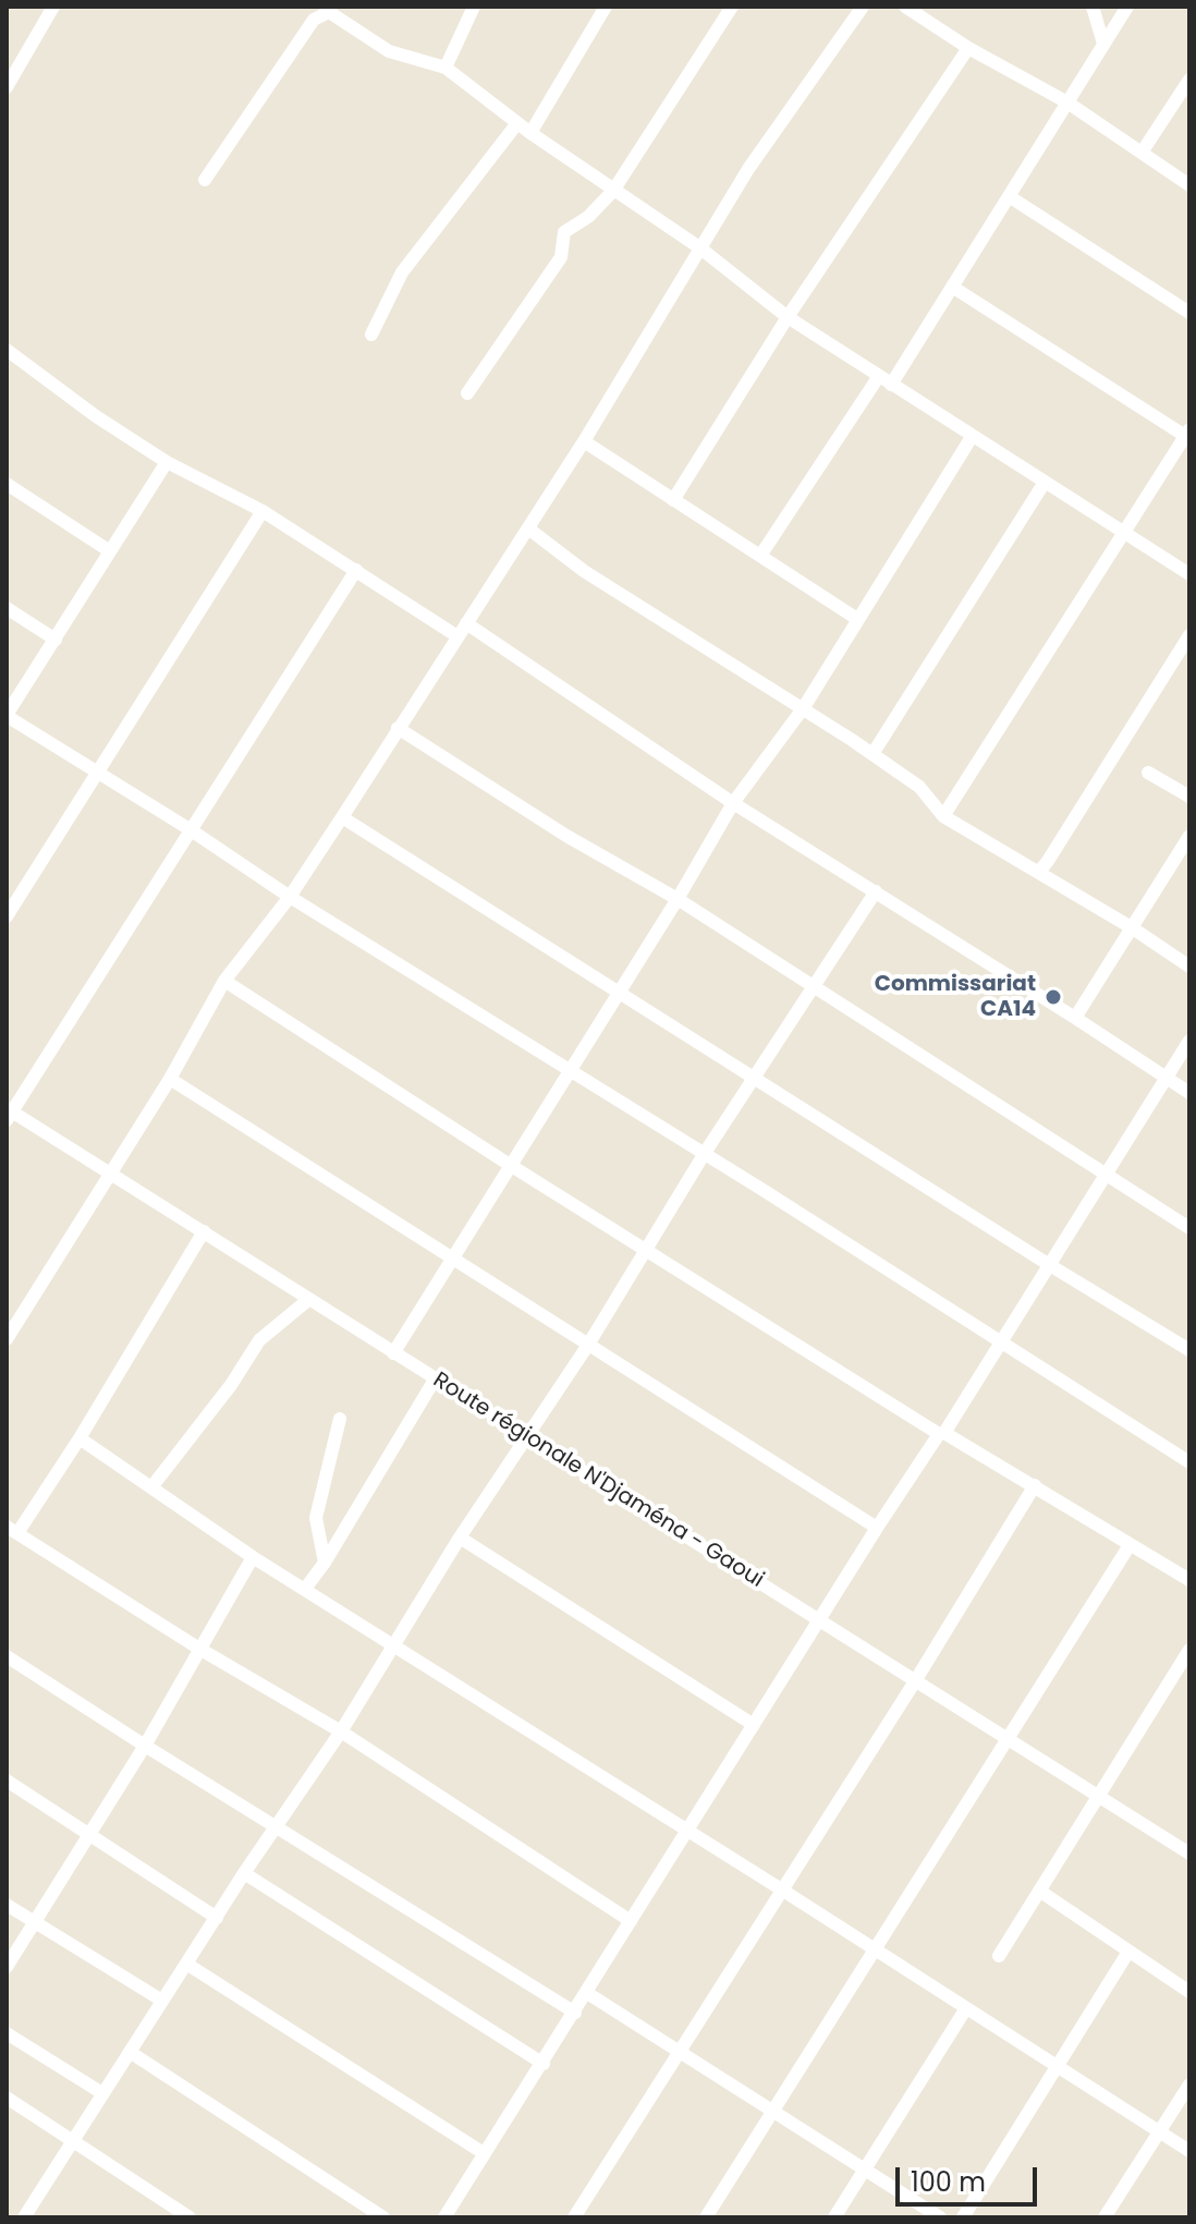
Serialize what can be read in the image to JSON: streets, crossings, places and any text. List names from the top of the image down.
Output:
{
  "streets": {
    "street": ["Route régionale N'Djaména - Gaoui"]
  },
  "places": ["Commissariat CA14"],
  "scale_bar": "100 m"
}
